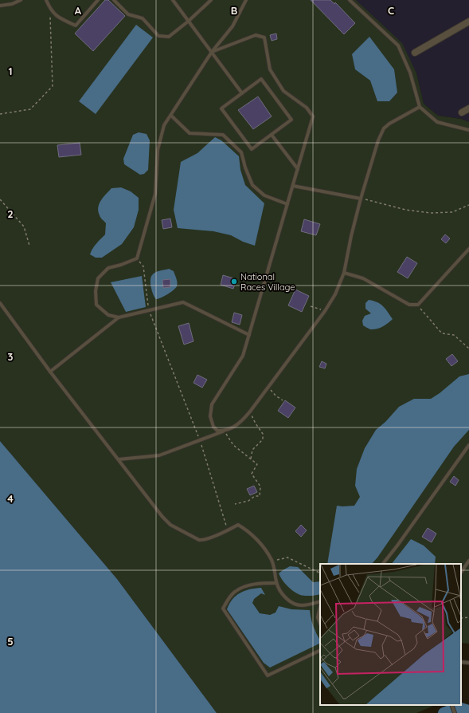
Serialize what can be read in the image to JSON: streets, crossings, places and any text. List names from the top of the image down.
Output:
{
  "places": ["National Races Village"],
  "grid": {
    "columns": ["A", "B", "C"],
    "rows": [
      "1",
      "2",
      "3",
      "4",
      "5"
    ]
  }
}
